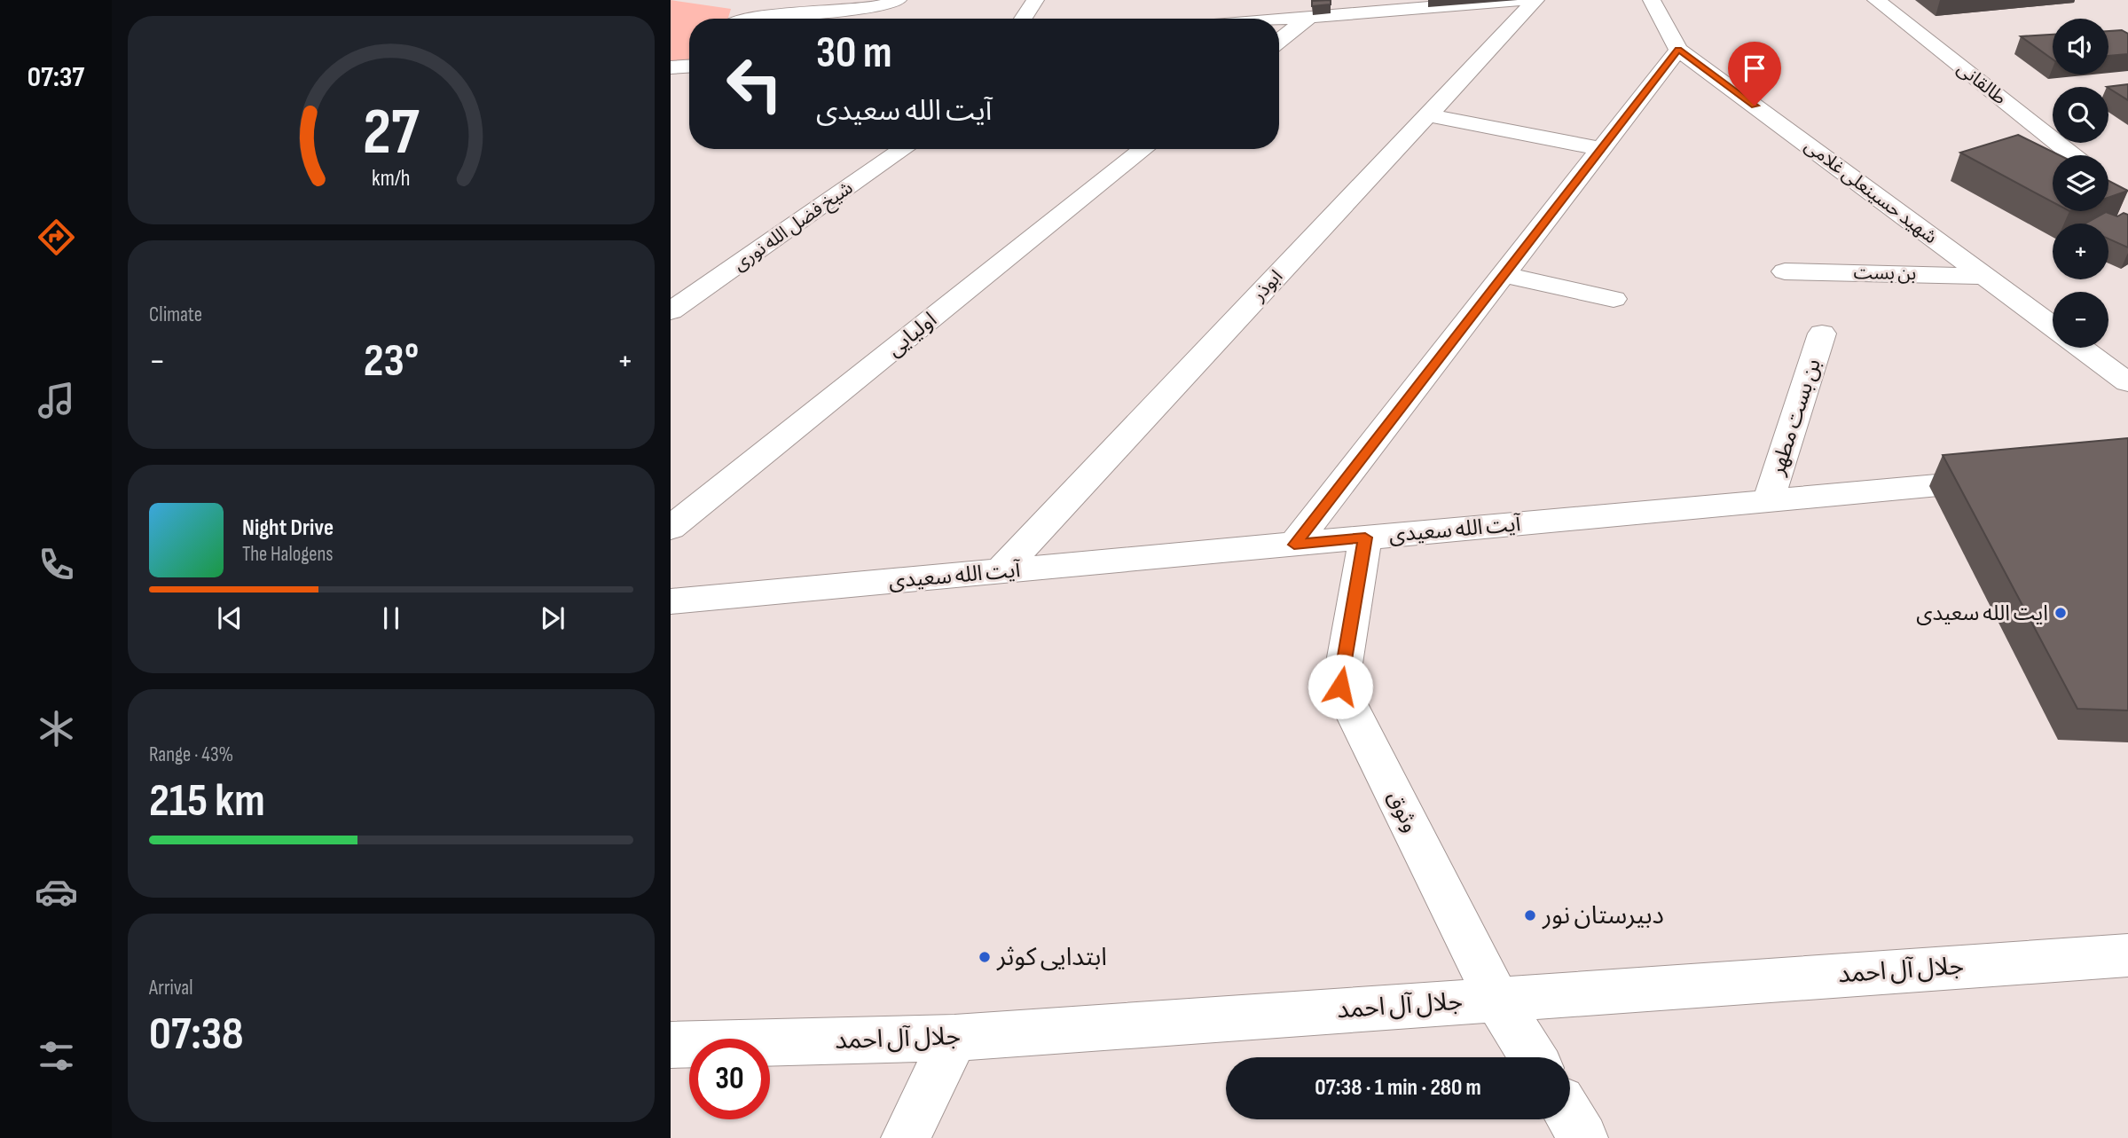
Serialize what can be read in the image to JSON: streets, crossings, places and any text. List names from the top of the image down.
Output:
{
  "streets": {
    "street": [
      "طالقانی",
      "شهید حسینعلی غلامی",
      "شیخ فضل الله نوری",
      "بن بست",
      "ابوذر",
      "اولیایی",
      "بن بست مطهر",
      "آیت الله سعیدی",
      "وثوق",
      "جلال آل احمد"
    ]
  },
  "crossings": [
    ["شهید حسینعلی غلامی", "بن بست"],
    ["ابوذر", "آیت الله سعیدی"],
    ["بن بست مطهر", "آیت الله سعیدی"],
    ["آیت الله سعیدی", "وثوق"],
    ["وثوق", "جلال آل احمد"]
  ],
  "places": ["ایت الله سعیدی", "دبیرستان نور", "ابتدایی کوثر"],
  "page": {
    "tabs": "07:37",
    "map_buttons": ["+", "−"],
    "turn": ["30 m", "آیت الله سعیدی"],
    "tile": [
      "Climate",
      ["Range · 43%", "215 km"],
      ["Arrival", "07:38"]
    ],
    "heat": ["−", "23°", "+"],
    "song": ["Night Drive", "The Halogens"],
    "limit": "30",
    "trip": "07:38 · 1 min · 280 m",
    "gauge": ["27", "km/h"]
  }
}
